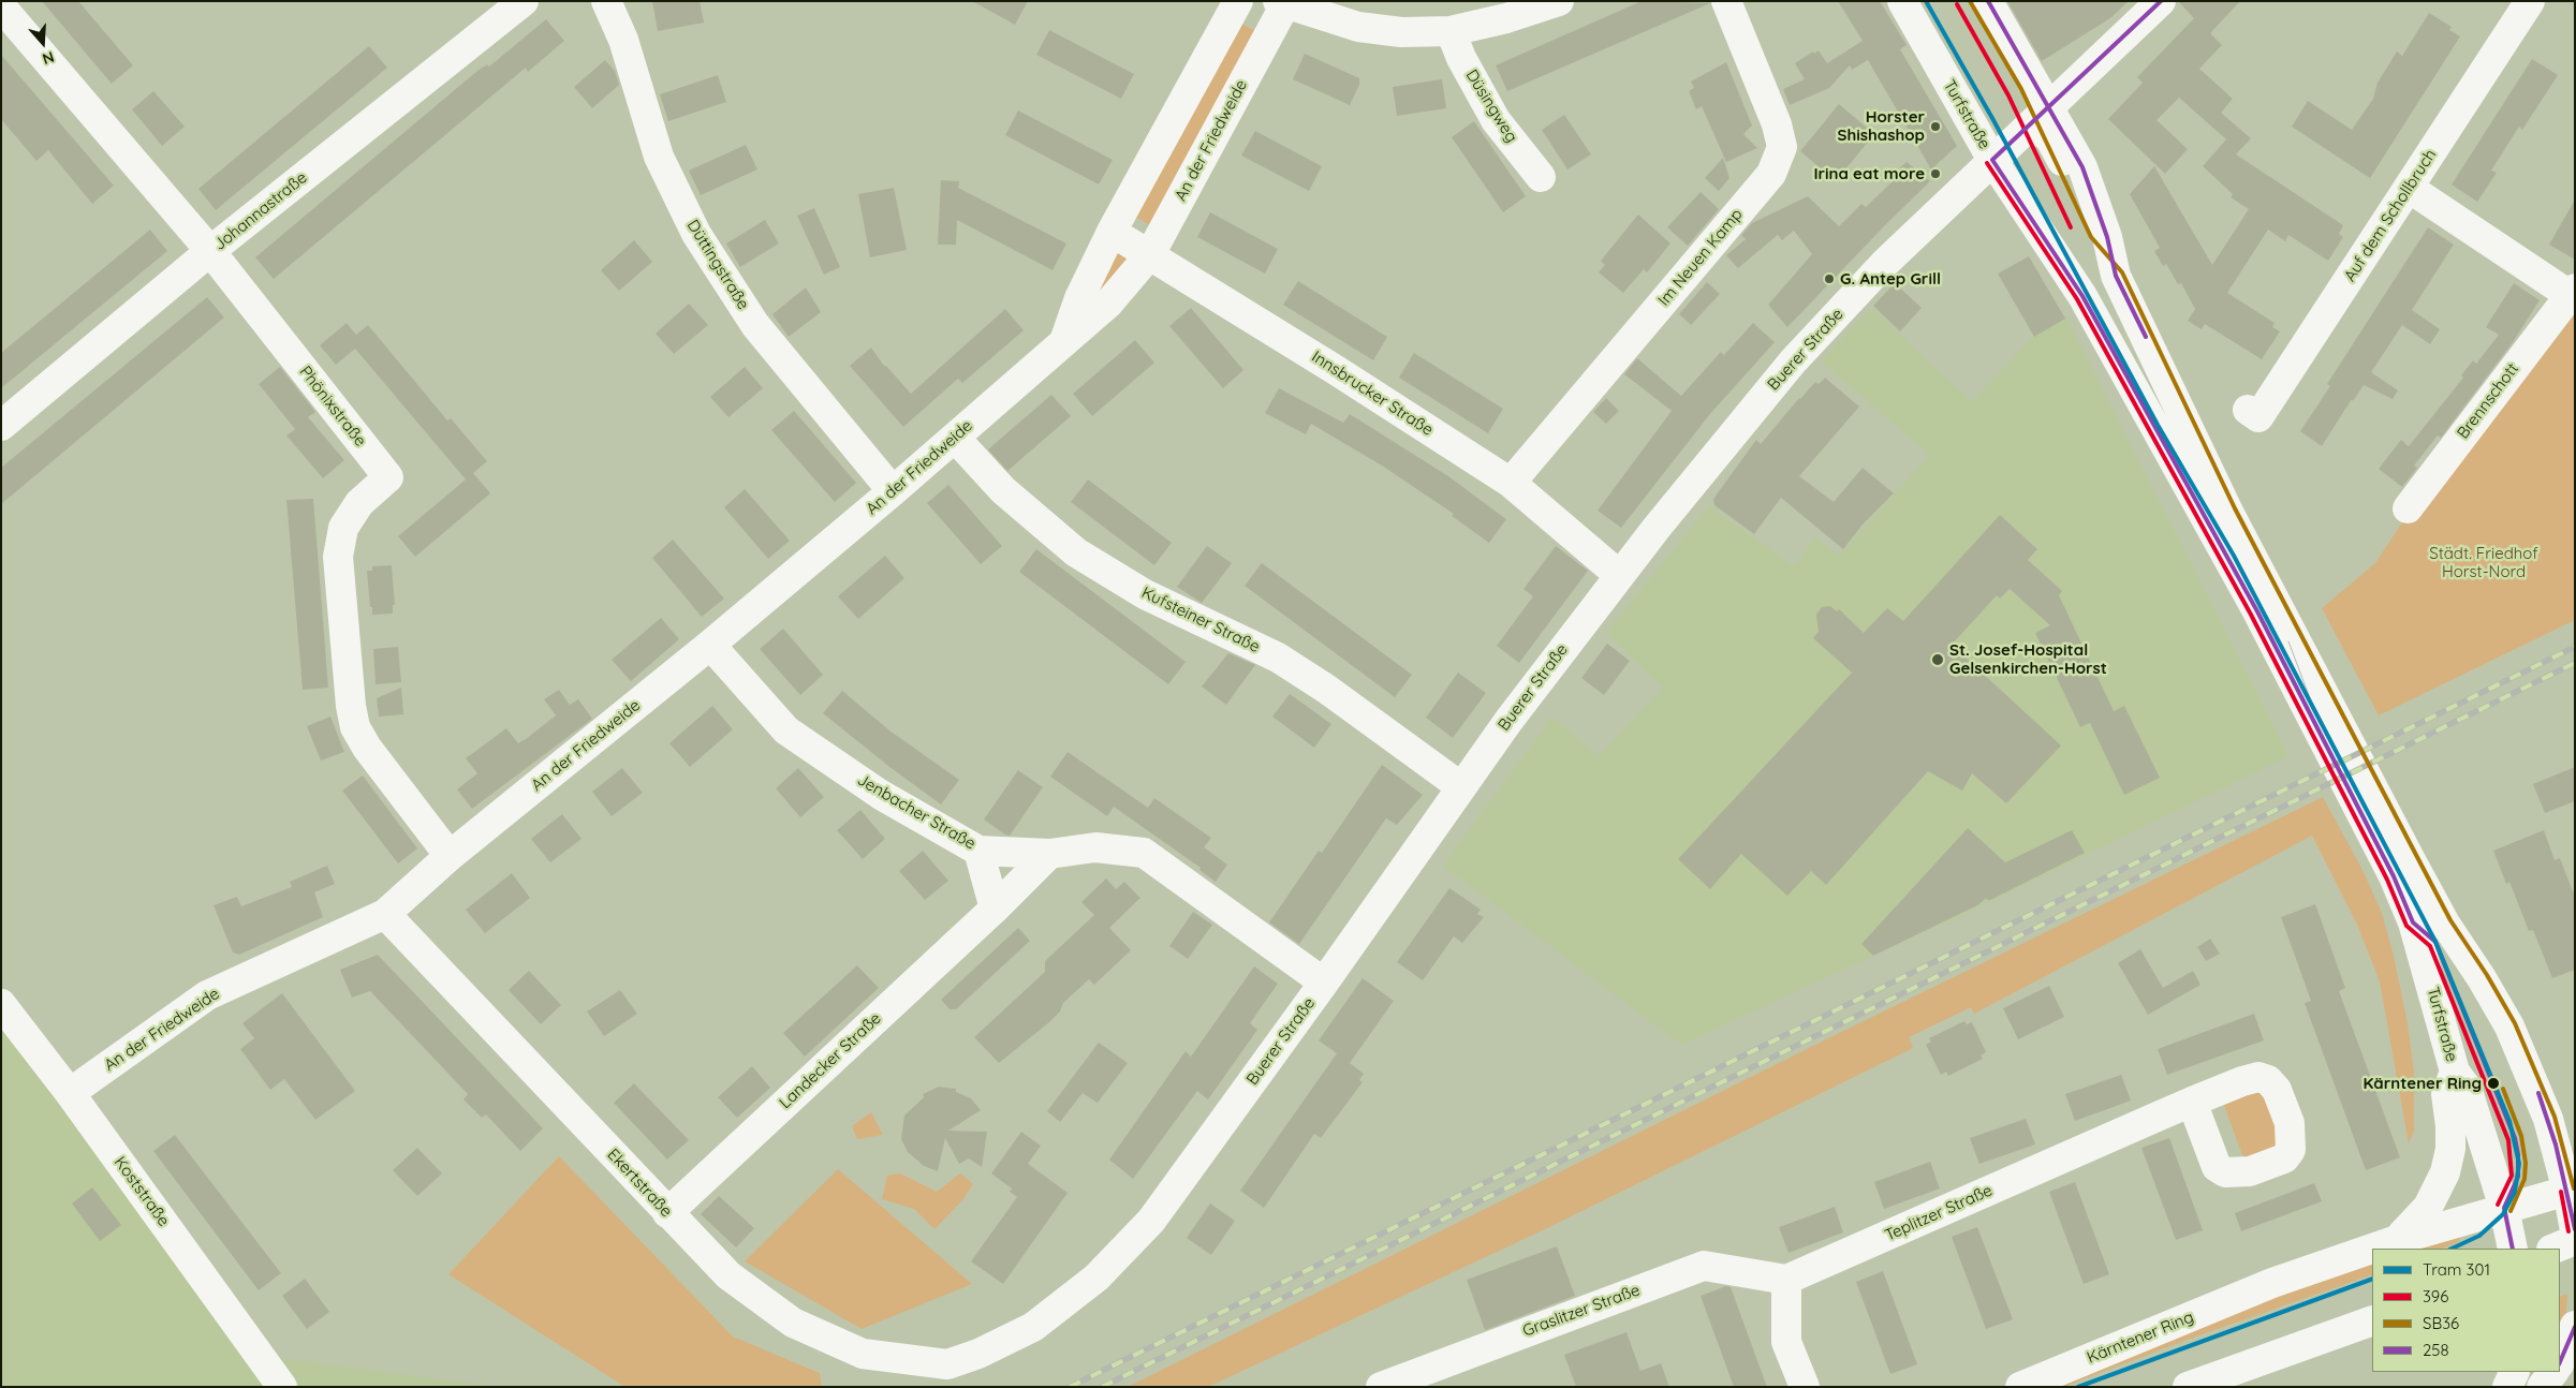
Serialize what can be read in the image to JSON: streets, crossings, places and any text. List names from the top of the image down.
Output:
{
  "streets": {
    "street": [
      "Düsingweg",
      "Turfstraße",
      "An der Friedweide",
      "Johannastraße",
      "Auf dem Schollbruch",
      "Im Neuen Kamp",
      "Düttingstraße",
      "Buerer Straße",
      "Innsbrucker Straße",
      "Brennschott",
      "Phönixstraße",
      "Kufsteiner Straße",
      "Jenbacher Straße",
      "Landecker Straße",
      "Ekertstraße",
      "Koststraße",
      "Teplitzer Straße",
      "Graslitzer Straße",
      "Kärntener Ring"
    ]
  },
  "crossings": [
    ["Turfstraße", "Buerer Straße"],
    ["Turfstraße", "Kärntener Ring"],
    ["An der Friedweide", "Düttingstraße"],
    ["An der Friedweide", "Innsbrucker Straße"],
    ["An der Friedweide", "Phönixstraße"],
    ["An der Friedweide", "Kufsteiner Straße"],
    ["An der Friedweide", "Jenbacher Straße"],
    ["An der Friedweide", "Ekertstraße"],
    ["An der Friedweide", "Koststraße"],
    ["Johannastraße", "Phönixstraße"],
    ["Auf dem Schollbruch", "Brennschott"],
    ["Im Neuen Kamp", "Innsbrucker Straße"],
    ["Buerer Straße", "Innsbrucker Straße"],
    ["Buerer Straße", "Kufsteiner Straße"],
    ["Buerer Straße", "Jenbacher Straße"],
    ["Buerer Straße", "Ekertstraße"],
    ["Jenbacher Straße", "Landecker Straße"],
    ["Landecker Straße", "Ekertstraße"],
    ["Teplitzer Straße", "Graslitzer Straße"]
  ],
  "parks": ["Städt. Friedhof Horst-Nord"],
  "places": [
    "Horster Shishashop",
    "Irina eat more",
    "G. Antep Grill",
    "St. Josef-Hospital Gelsenkirchen-Horst",
    "Kärntener Ring"
  ],
  "lines": [
    "tram line 301",
    "transit line SB36",
    "transit line 258",
    "transit line 396"
  ],
  "legend": [
    "Tram 301",
    "396",
    "SB36",
    "258"
  ],
  "north": "bottom"
}
